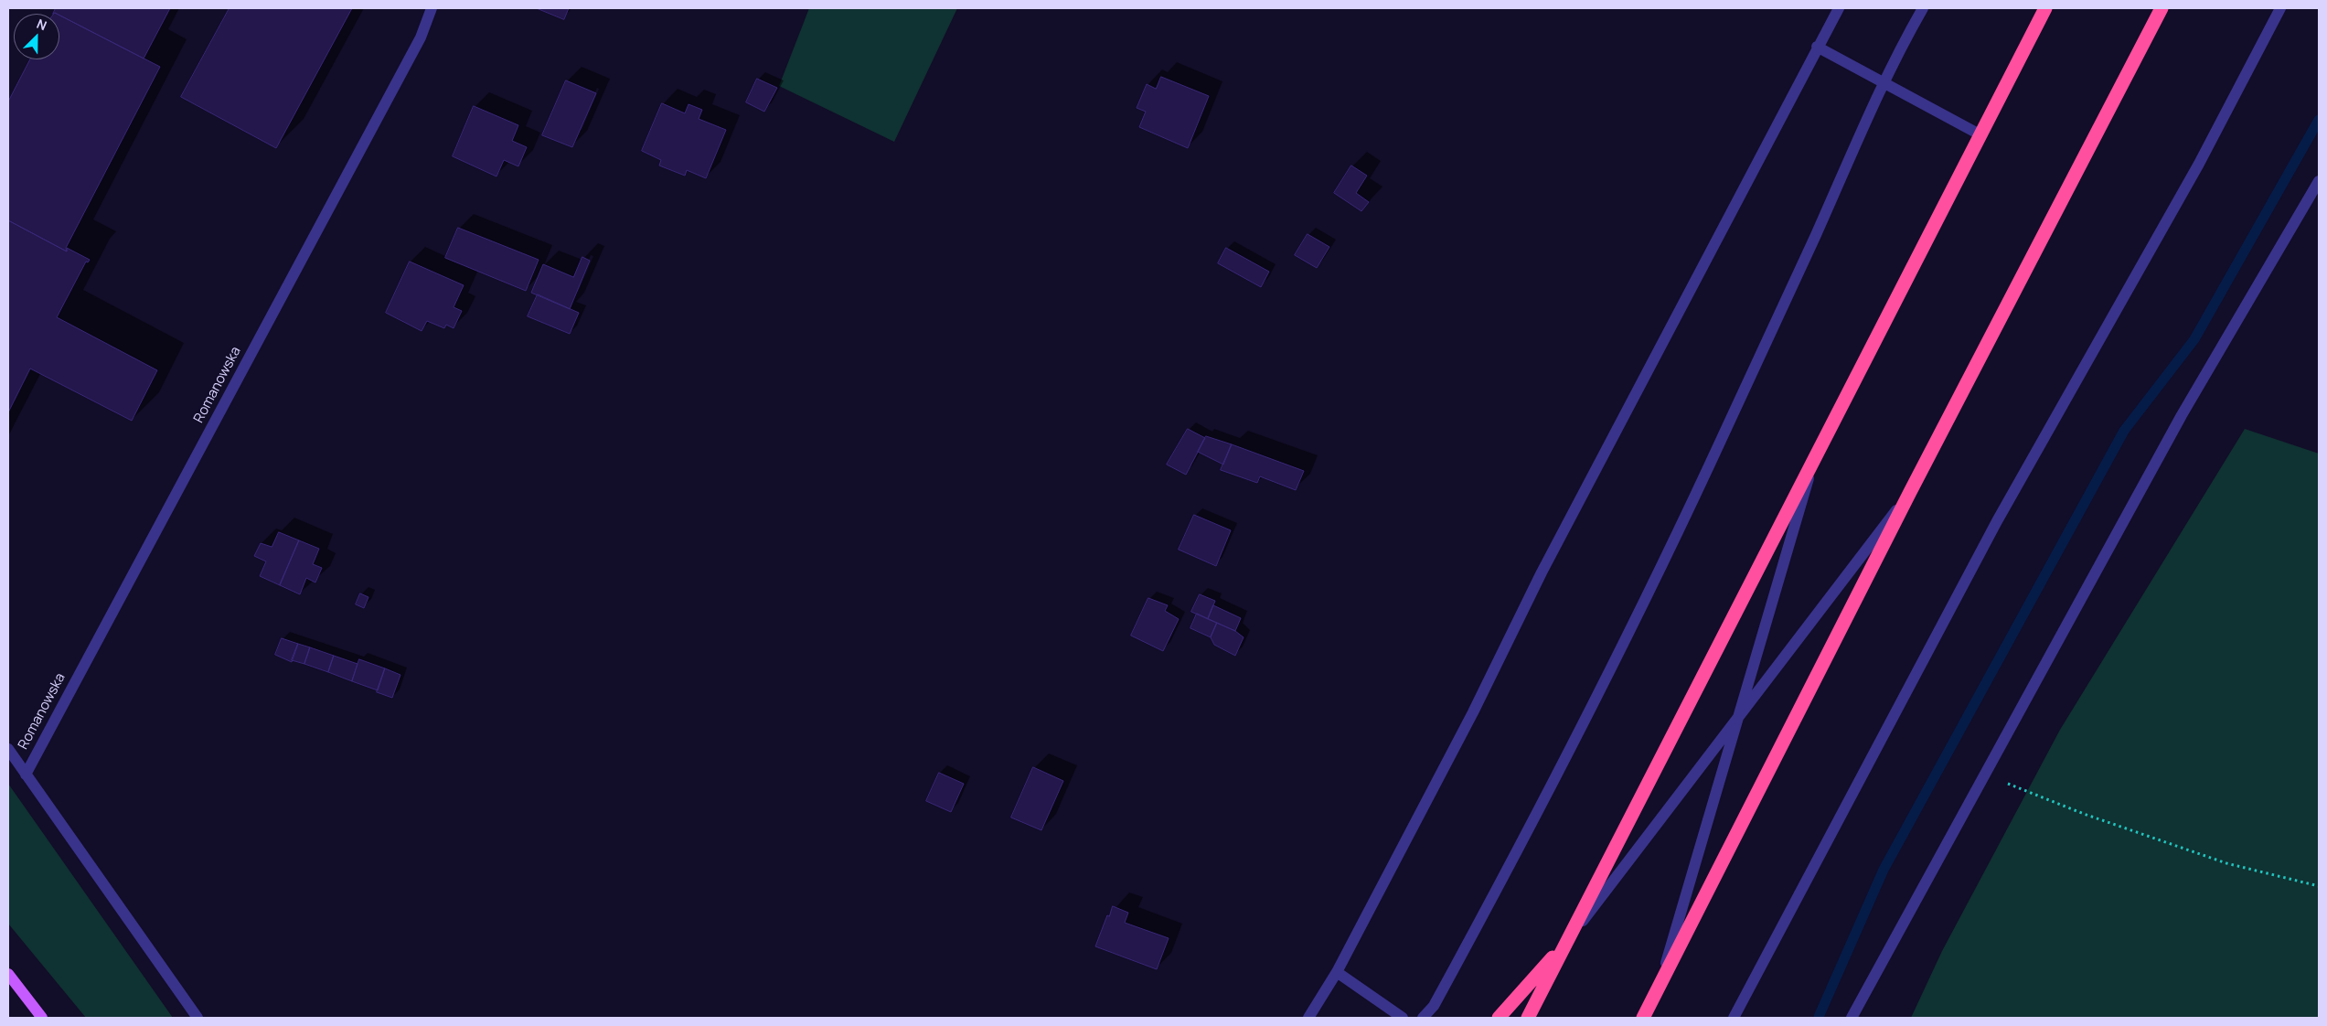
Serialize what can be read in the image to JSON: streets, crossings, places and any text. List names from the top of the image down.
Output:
{
  "streets": {
    "street": ["Romanowska"]
  },
  "north": "top right"
}
